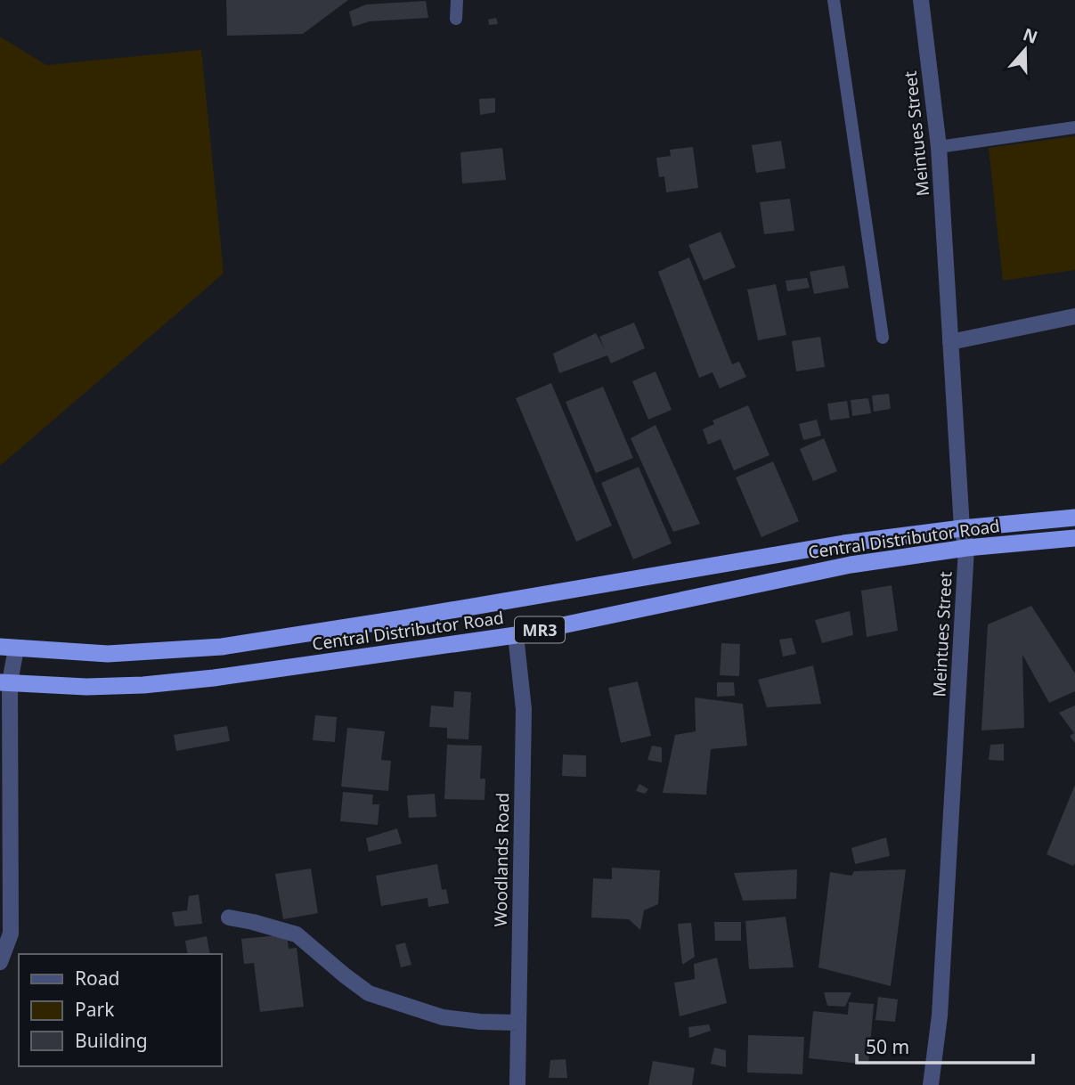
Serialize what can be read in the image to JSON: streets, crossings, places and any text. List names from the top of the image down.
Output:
{
  "streets": {
    "highway": ["Central Distributor Road", "MR3"],
    "street": ["Meintues Street", "Woodlands Road"]
  },
  "crossings": [
    ["Meintues Street", "Central Distributor Road"],
    ["Central Distributor Road", "Woodlands Road"]
  ],
  "legend": ["Road", "Park", "Building"],
  "scale_bar": "50 m",
  "north": "top"
}
